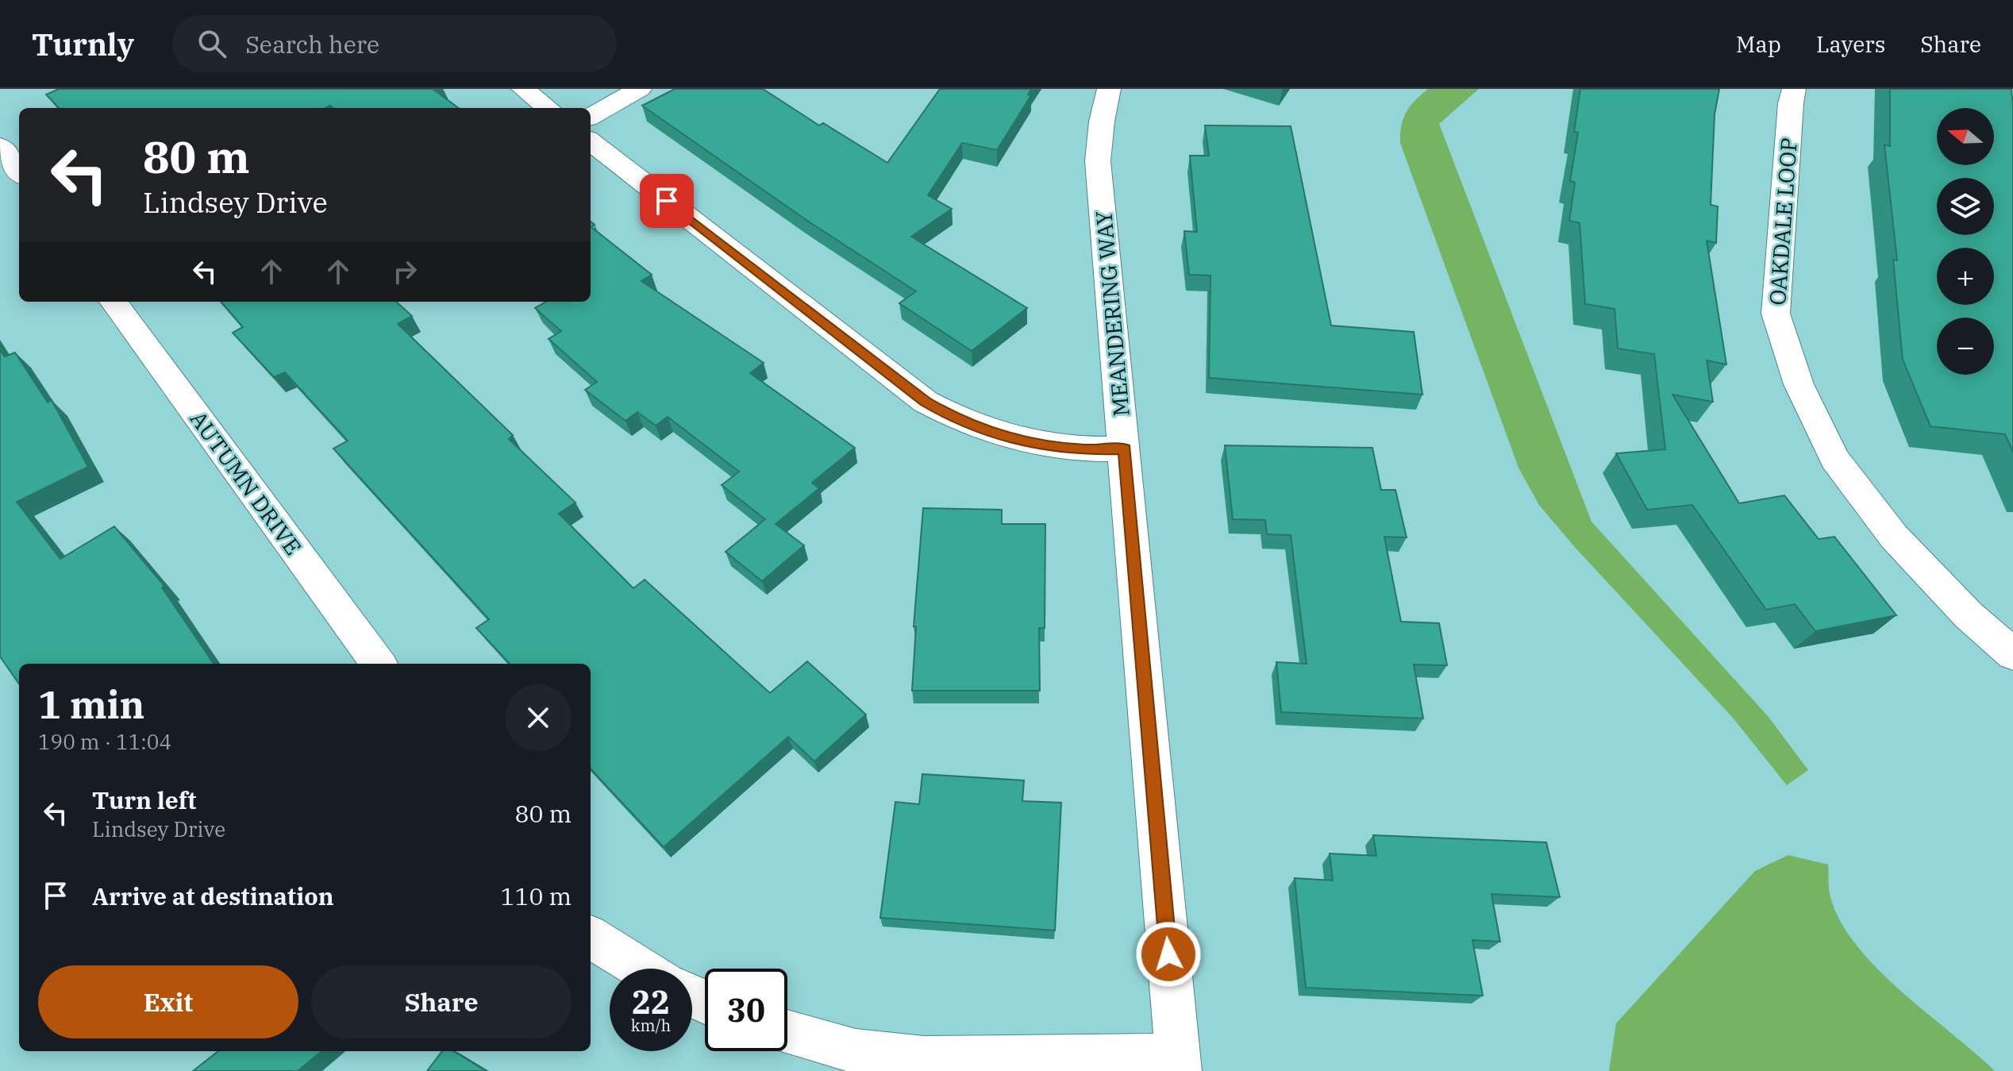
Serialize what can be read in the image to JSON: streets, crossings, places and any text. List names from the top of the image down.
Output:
{
  "streets": {
    "street": ["OAKDALE LOOP", "MEANDERING WAY", "AUTUMN DRIVE"]
  },
  "north": "left",
  "page": {
    "header": "Turnly",
    "search": "Search here",
    "nav": ["Map", "Layers", "Share"],
    "map_buttons": ["+", "−"],
    "turn": ["80 m", "Lindsey Drive"],
    "heading": ["1 min", "190 m · 11:04"],
    "list": [
      {
        "name": "Turn left",
        "note": "Lindsey Drive",
        "value": "80 m"
      },
      {
        "name": "Arrive at destination",
        "value": "110 m"
      }
    ],
    "buttons": ["Exit", "Share"],
    "speed": "22 km/h",
    "limit": "30"
  }
}
